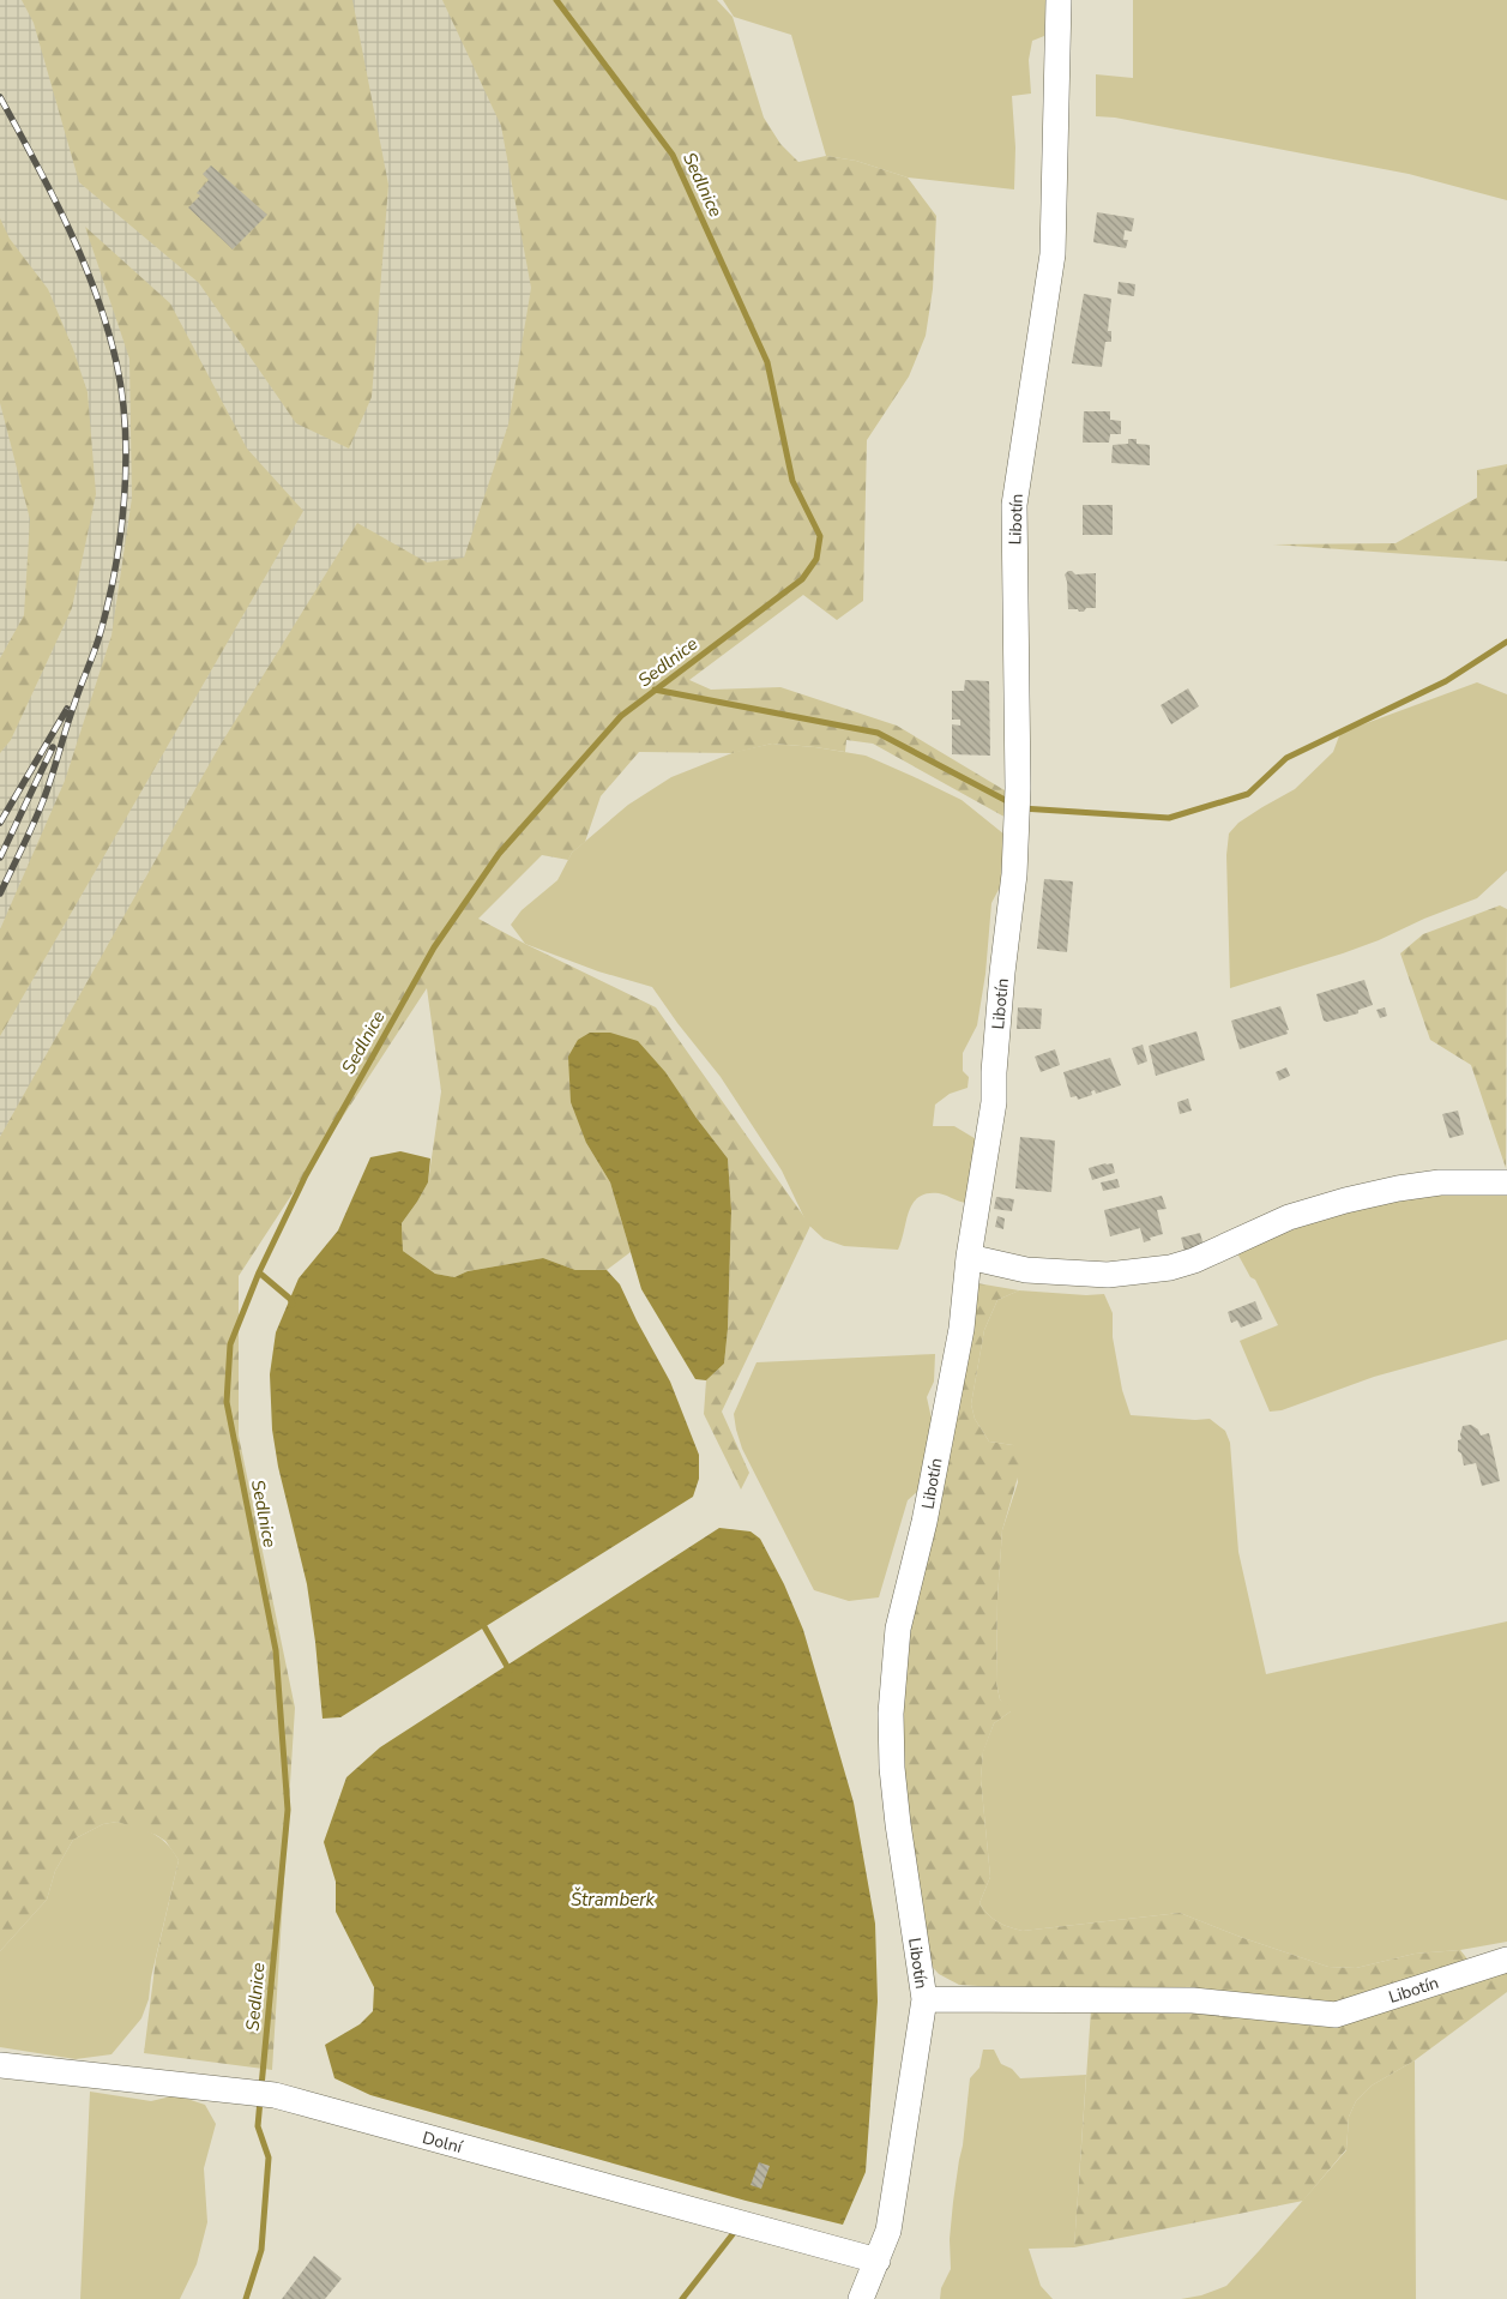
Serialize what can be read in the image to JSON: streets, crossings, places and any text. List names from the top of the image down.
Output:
{
  "streets": {
    "street": ["Libotín", "Dolní"]
  },
  "crossings": [
    ["Libotín", "Dolní"]
  ],
  "water": ["Sedlnice", "Štramberk"]
}
